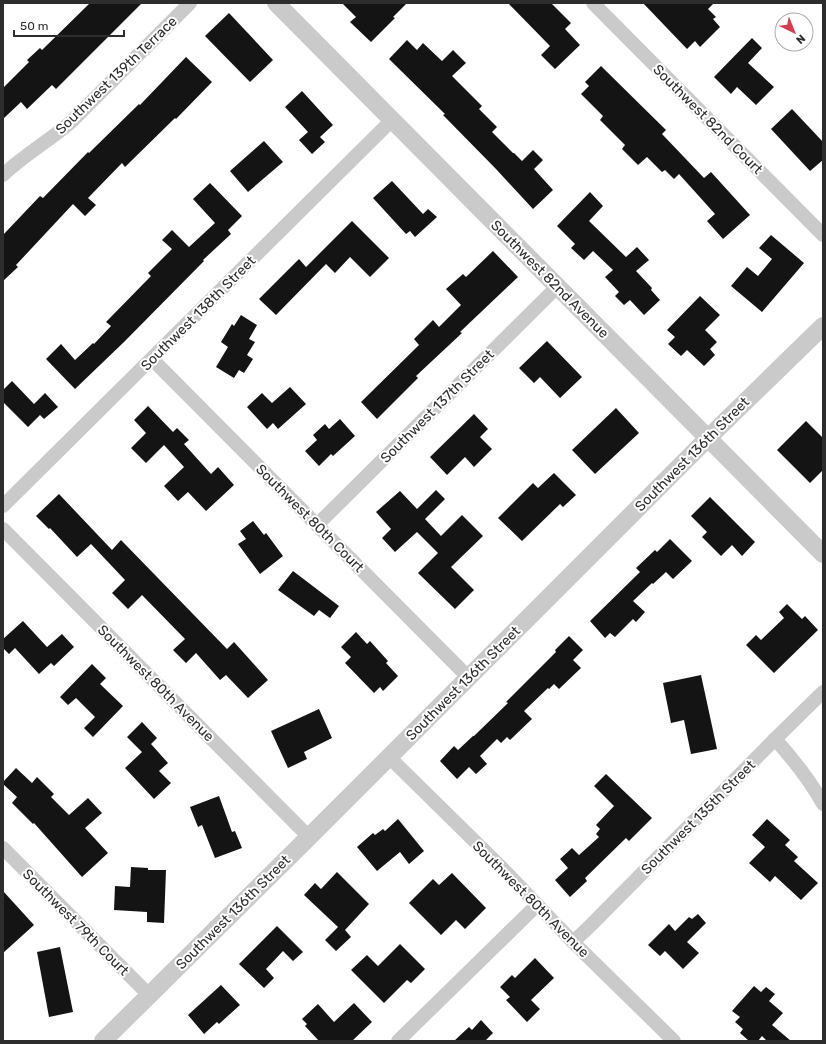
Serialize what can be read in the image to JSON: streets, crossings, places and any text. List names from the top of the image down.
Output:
{
  "streets": {
    "street": [
      "Southwest 139th Terrace",
      "Southwest 82nd Court",
      "Southwest 82nd Avenue",
      "Southwest 138th Street",
      "Southwest 137th Street",
      "Southwest 136th Street",
      "Southwest 80th Court",
      "Southwest 80th Avenue",
      "Southwest 135th Street",
      "Southwest 79th Court"
    ]
  },
  "crossings": [
    ["Southwest 82nd Avenue", "Southwest 138th Street"],
    ["Southwest 82nd Avenue", "Southwest 137th Street"],
    ["Southwest 82nd Avenue", "Southwest 136th Street"],
    ["Southwest 138th Street", "Southwest 80th Court"],
    ["Southwest 137th Street", "Southwest 80th Court"],
    ["Southwest 136th Street", "Southwest 80th Court"],
    ["Southwest 136th Street", "Southwest 80th Avenue"],
    ["Southwest 136th Street", "Southwest 79th Court"],
    ["Southwest 80th Avenue", "Southwest 135th Street"]
  ],
  "scale_bar": "50 m",
  "north": "bottom right"
}
